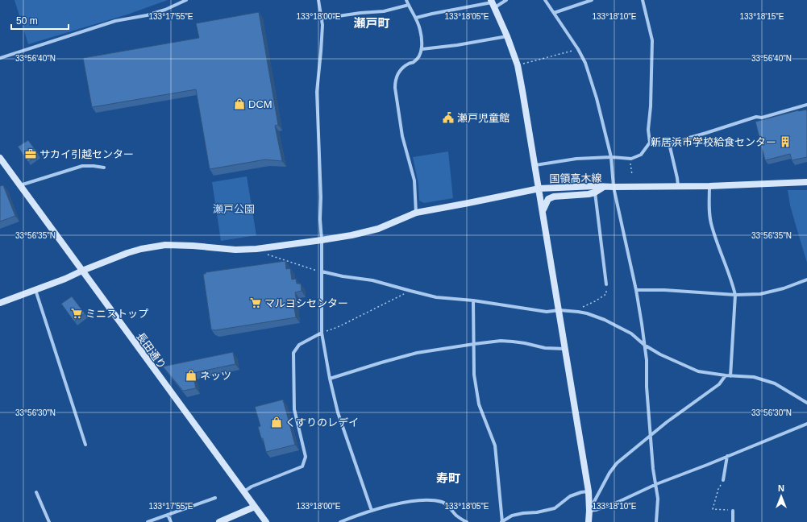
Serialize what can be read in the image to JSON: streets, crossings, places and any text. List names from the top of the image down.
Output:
{
  "streets": {
    "street": ["国領高木線", "長田通り"]
  },
  "districts": ["瀬戸町", "寿町"],
  "parks": ["瀬戸公園"],
  "places": {
    "shop": ["DCM", "ネッツ", "くすりのレデイ"],
    "public building": ["瀬戸児童館"],
    "building": ["新居浜市学校給食センター"],
    "office": ["サカイ引越センター"],
    "supermarket": ["マルヨシセンター", "ミニストップ"]
  },
  "scale_bar": "50 m",
  "north": "top",
  "coordinates": [
    "133°17'55\"E",
    "133°18'00\"E",
    "133°18'05\"E",
    "133°18'10\"E",
    "133°18'15\"E",
    "33°56'40\"N",
    "33°56'35\"N",
    "33°56'30\"N"
  ]
}
